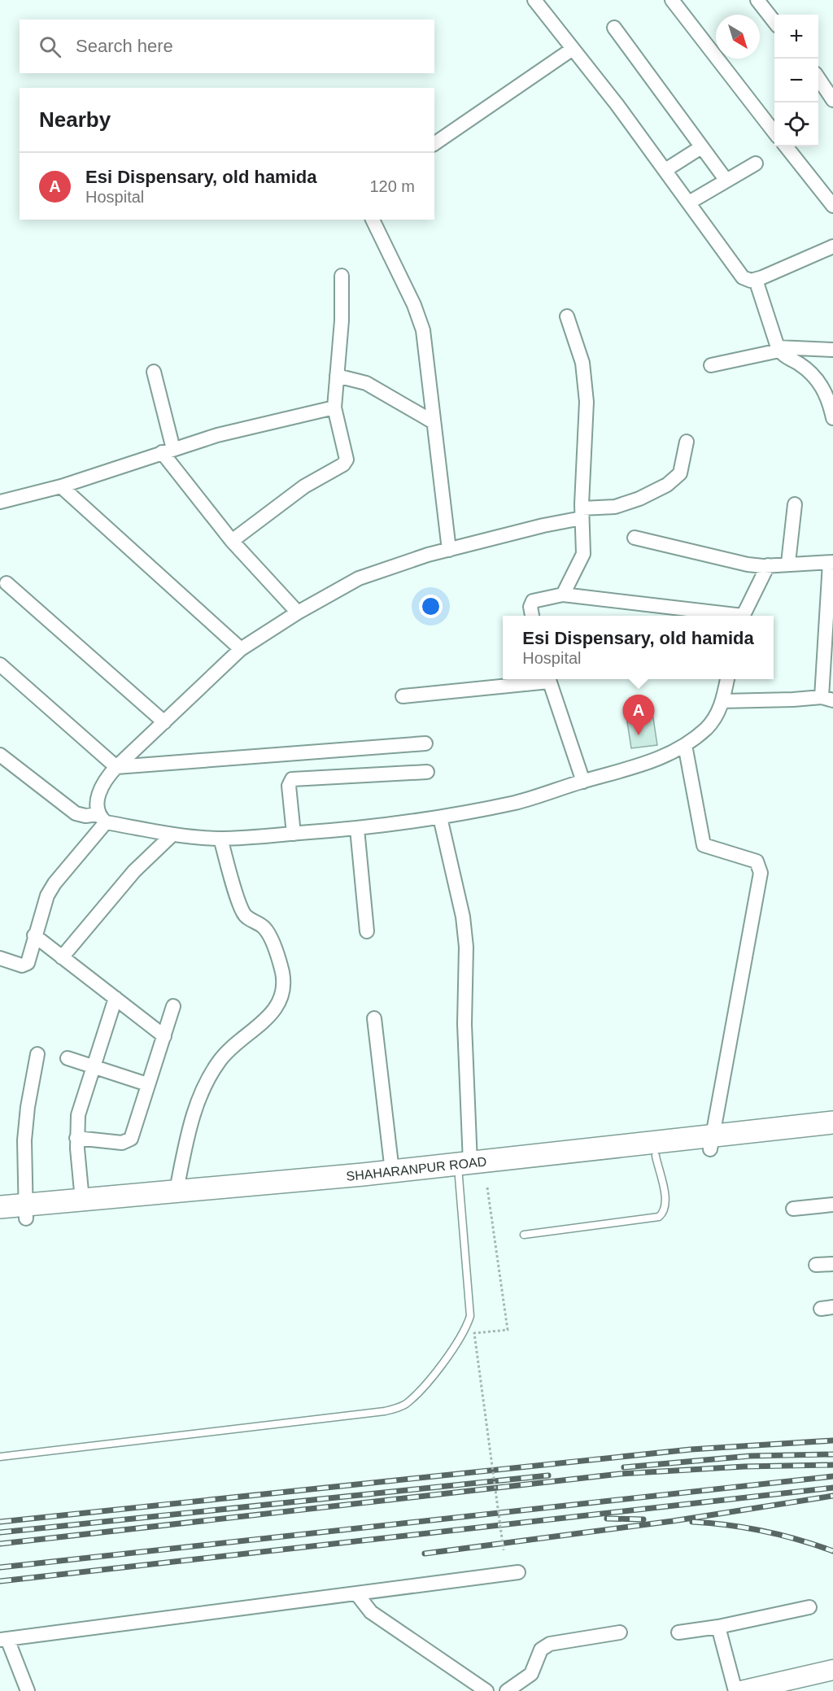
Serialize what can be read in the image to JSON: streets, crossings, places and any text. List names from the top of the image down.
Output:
{
  "streets": {
    "main road": ["SHAHARANPUR ROAD"]
  },
  "north": "bottom right",
  "page": {
    "map_buttons": ["+", "−"],
    "search": "Search here",
    "heading": "Nearby",
    "list": [
      {
        "mark": "A",
        "name": "Esi Dispensary, old hamida",
        "note": "Hospital",
        "value": "120 m"
      }
    ],
    "popup": ["Esi Dispensary, old hamida", "Hospital"],
    "pins": "A"
  }
}
